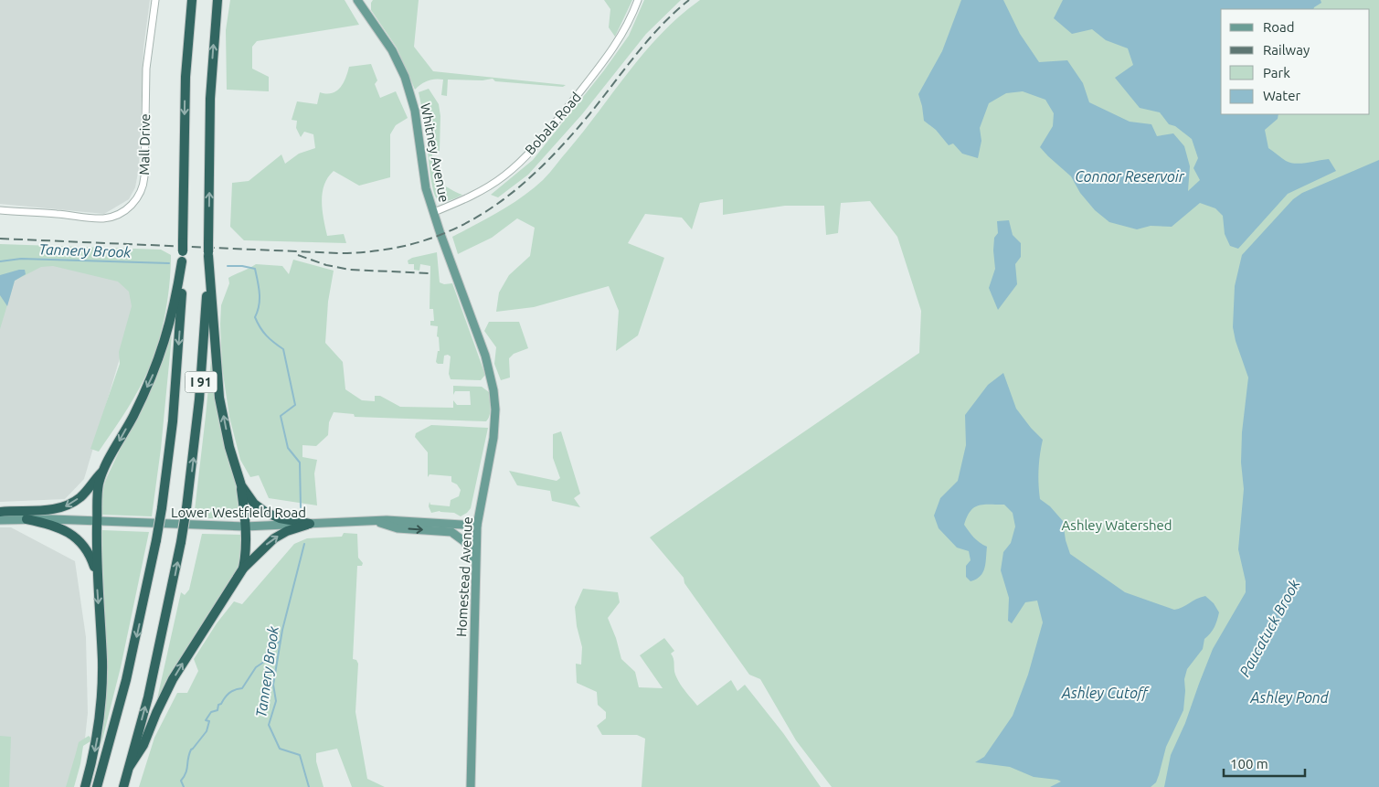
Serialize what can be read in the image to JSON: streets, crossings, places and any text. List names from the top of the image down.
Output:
{
  "streets": {
    "highway": ["I 91"],
    "main road": ["Whitney Avenue", "Lower Westfield Road", "Homestead Avenue"],
    "street": ["Bobala Road", "Mall Drive"]
  },
  "crossings": [
    ["Bobala Road", "Whitney Avenue"],
    ["Whitney Avenue", "Homestead Avenue"],
    ["Lower Westfield Road", "Homestead Avenue"]
  ],
  "water": [
    "Connor Reservoir",
    "Tannery Brook",
    "Paucatuck Brook",
    "Ashley Cutoff",
    "Ashley Pond"
  ],
  "parks": ["Ashley Watershed"],
  "legend": [
    "Road",
    "Railway",
    "Park",
    "Water"
  ],
  "scale_bar": "100 m"
}
